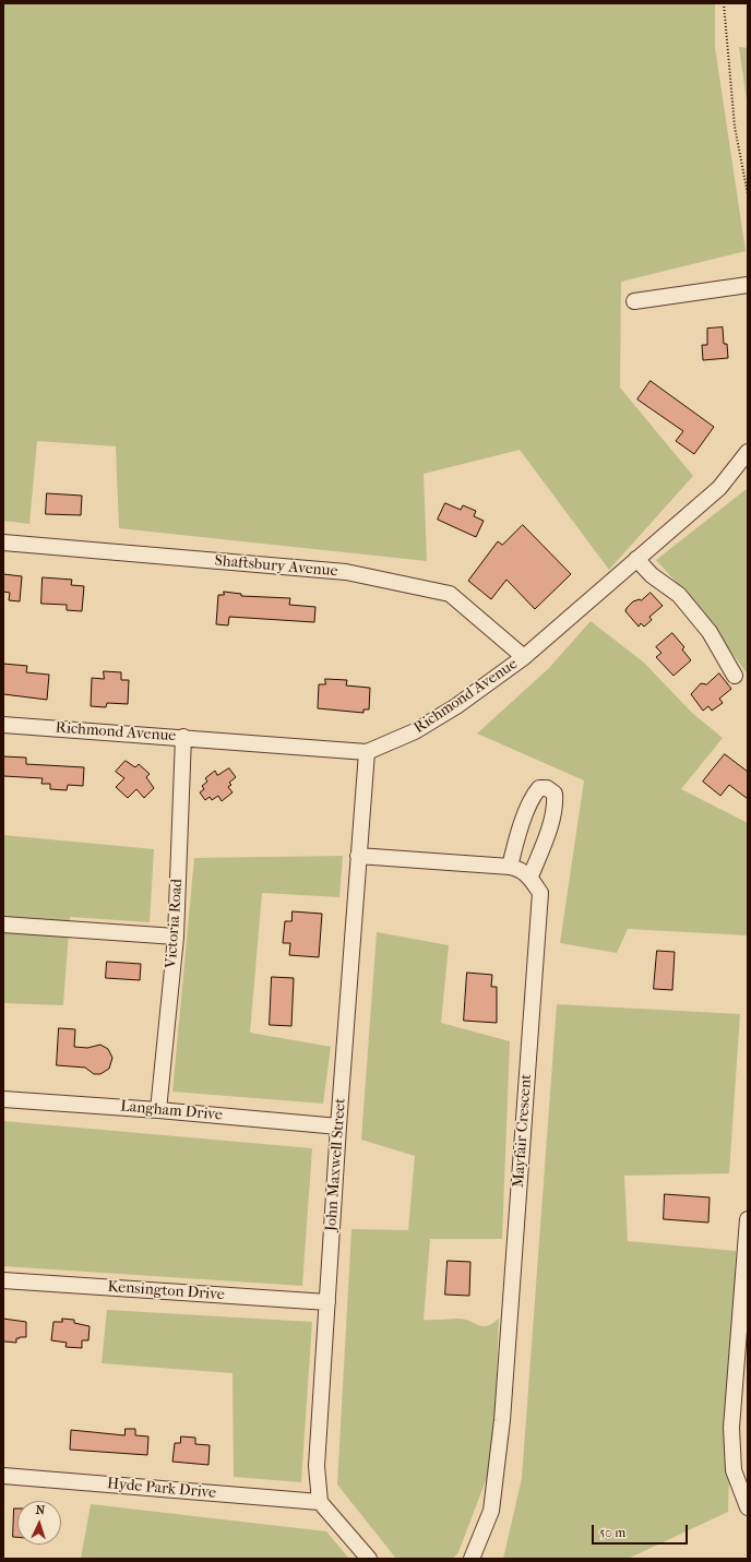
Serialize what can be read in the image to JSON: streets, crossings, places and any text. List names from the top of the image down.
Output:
{
  "streets": {
    "street": [
      "Shaftsbury Avenue",
      "Richmond Avenue",
      "Victoria Road",
      "Langham Drive",
      "Mayfair Crescent",
      "John Maxwell Street",
      "Kensington Drive",
      "Hyde Park Drive"
    ]
  },
  "crossings": [
    ["Shaftsbury Avenue", "Richmond Avenue"],
    ["Richmond Avenue", "Victoria Road"],
    ["Richmond Avenue", "John Maxwell Street"],
    ["Victoria Road", "Langham Drive"],
    ["Langham Drive", "John Maxwell Street"],
    ["John Maxwell Street", "Kensington Drive"],
    ["John Maxwell Street", "Hyde Park Drive"]
  ],
  "scale_bar": "50 m",
  "north": "top"
}
